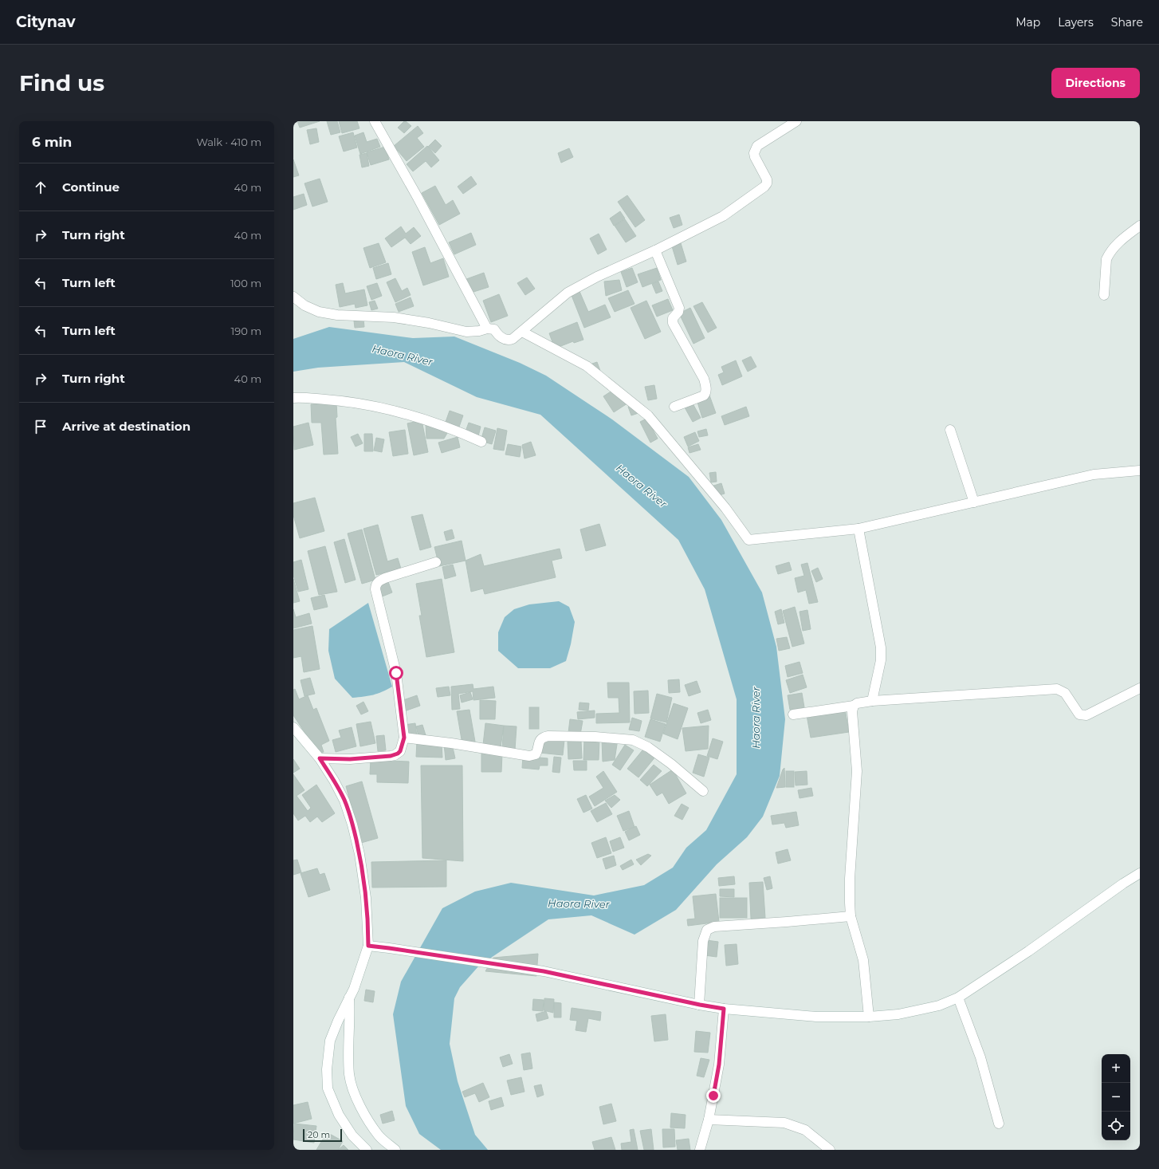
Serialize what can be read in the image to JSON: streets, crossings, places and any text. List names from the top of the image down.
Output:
{
  "water": ["Haora River"],
  "scale_bar": "20 m",
  "page": {
    "header": "Citynav",
    "nav": ["Map", "Layers", "Share"],
    "buttons": "Directions",
    "title": "Find us",
    "heading": ["6 min", "Walk · 410 m"],
    "list": [
      ["Continue", "40 m"],
      ["Turn right", "40 m"],
      ["Turn left", "100 m"],
      ["Turn left", "190 m"],
      ["Turn right", "40 m"],
      "Arrive at destination"
    ],
    "map_buttons": ["+", "−"],
    "scale": "20 m"
  }
}
